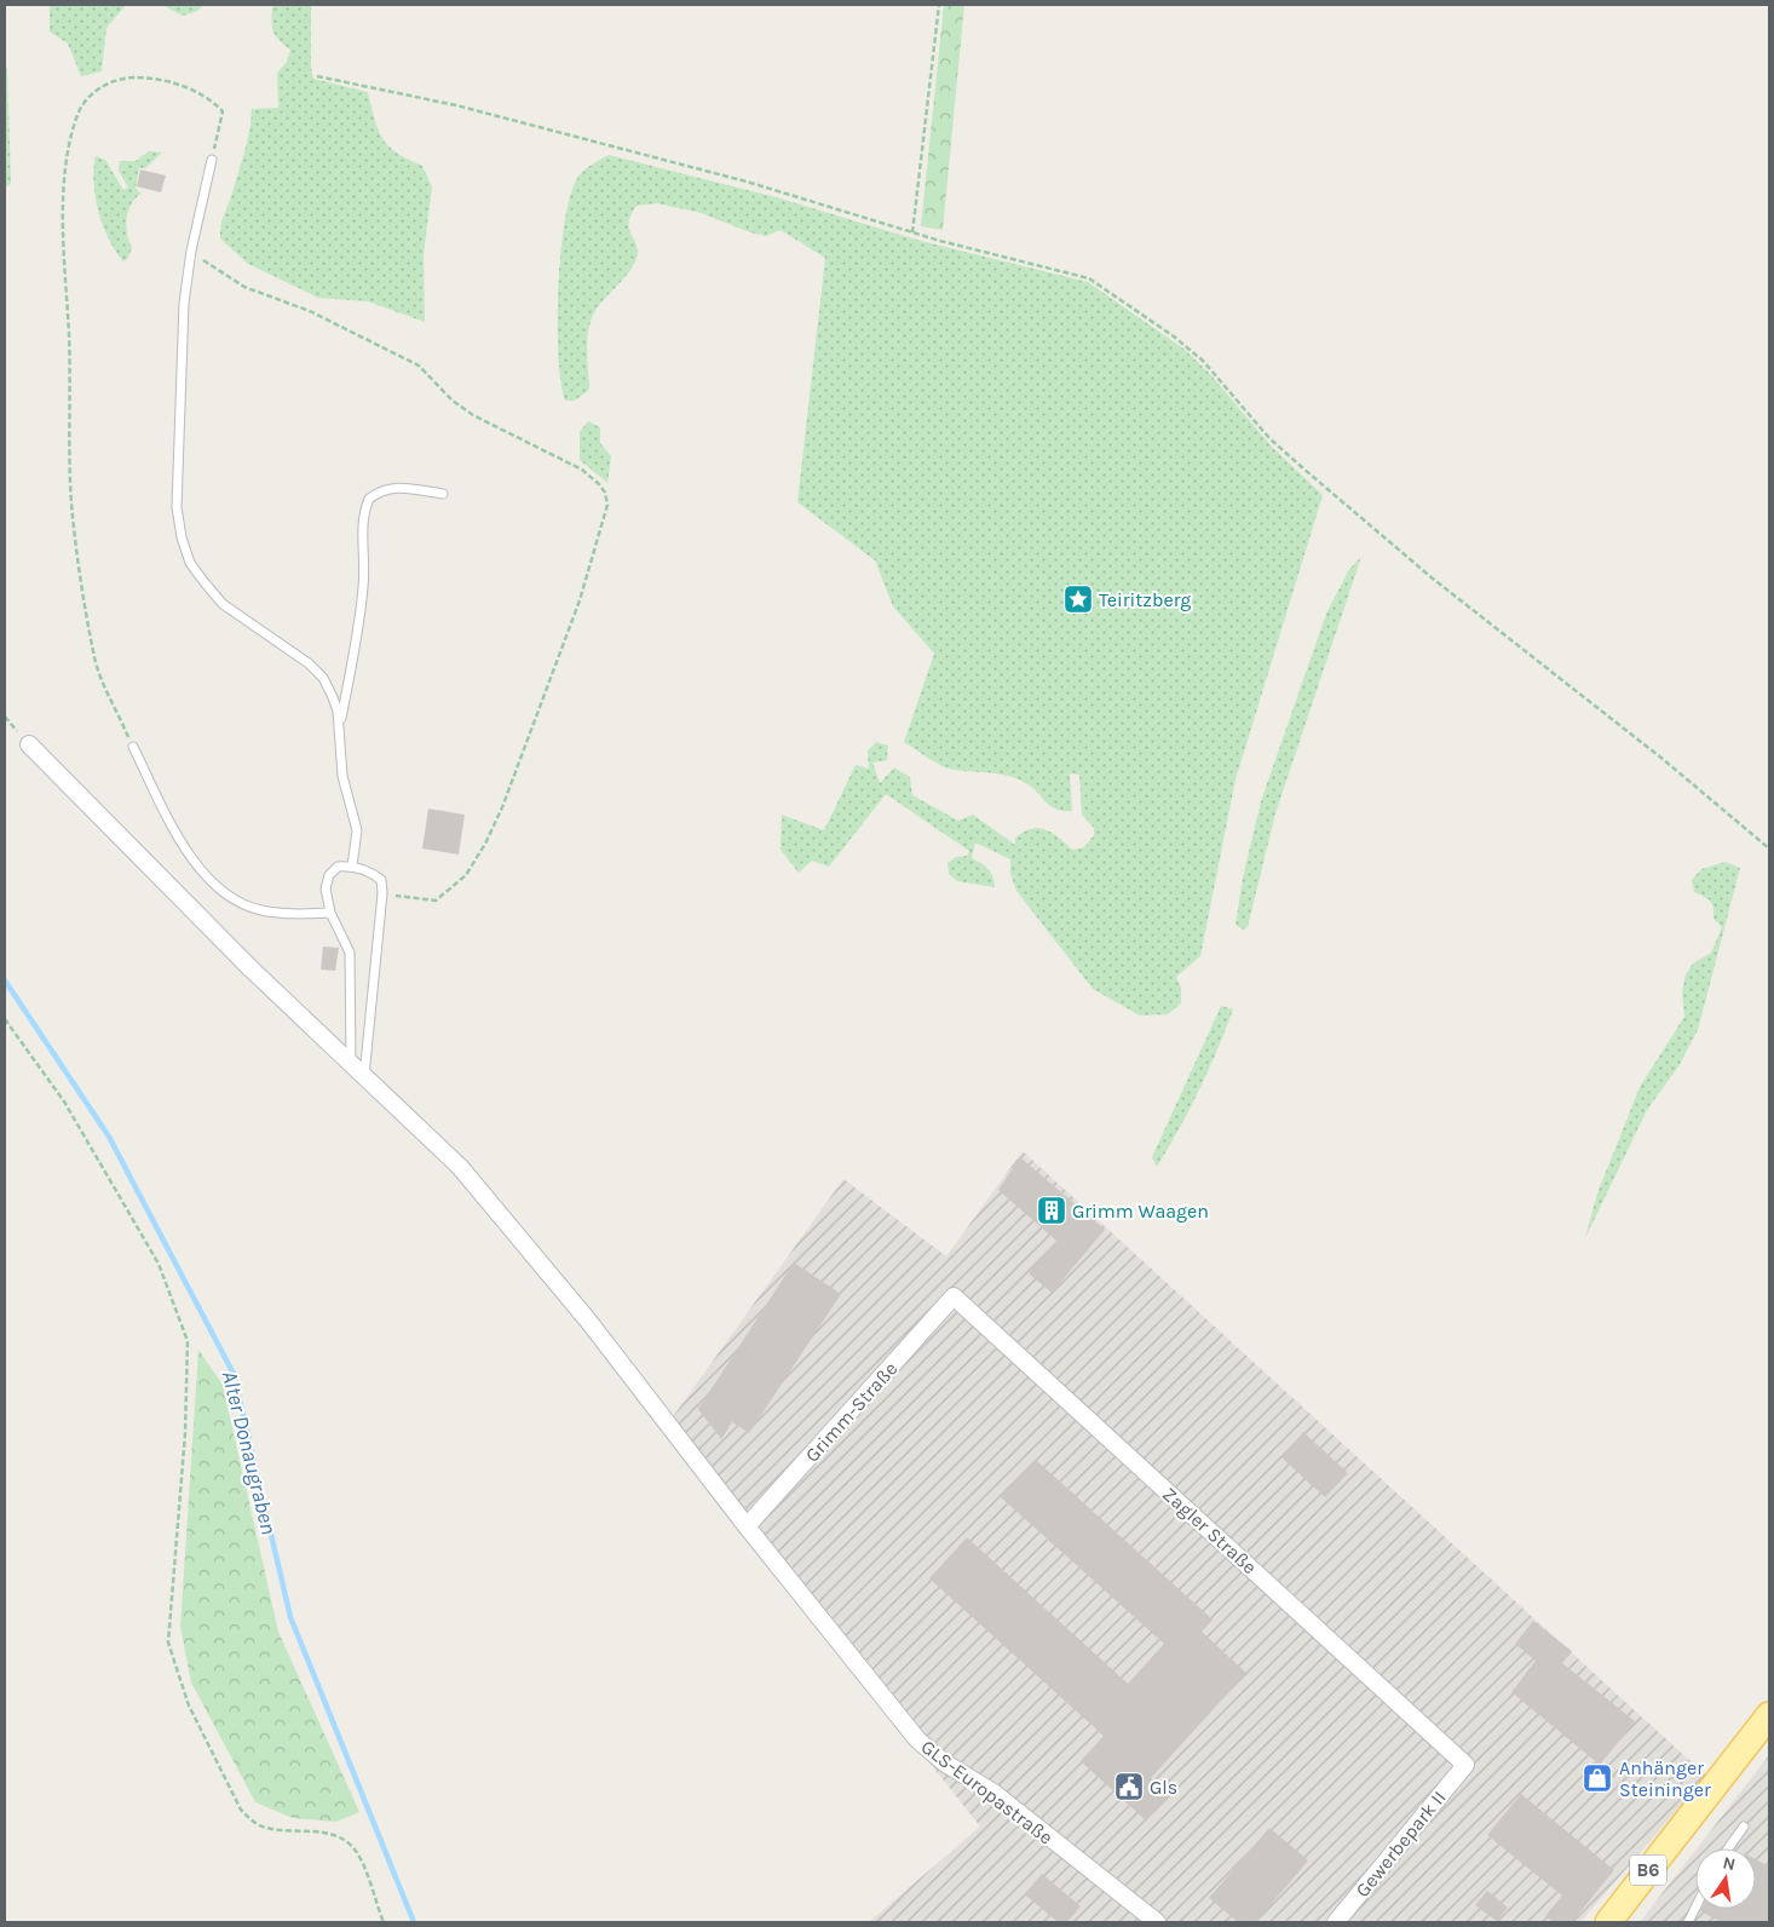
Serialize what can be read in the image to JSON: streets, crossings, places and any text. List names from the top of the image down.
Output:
{
  "streets": {
    "main road": ["B6"],
    "street": [
      "Grimm-Straße",
      "Zagler Straße",
      "GLS-Europastraße",
      "Gewerbepark II"
    ]
  },
  "crossings": [
    ["Grimm-Straße", "Zagler Straße"],
    ["Grimm-Straße", "GLS-Europastraße"],
    ["Zagler Straße", "Gewerbepark II"]
  ],
  "water": ["Alter Donaugraben"],
  "places": {
    "place": ["Teiritzberg"],
    "building": ["Grimm Waagen"],
    "shop": ["Anhänger Steininger"],
    "public building": ["Gls"]
  },
  "north": "top"
}
